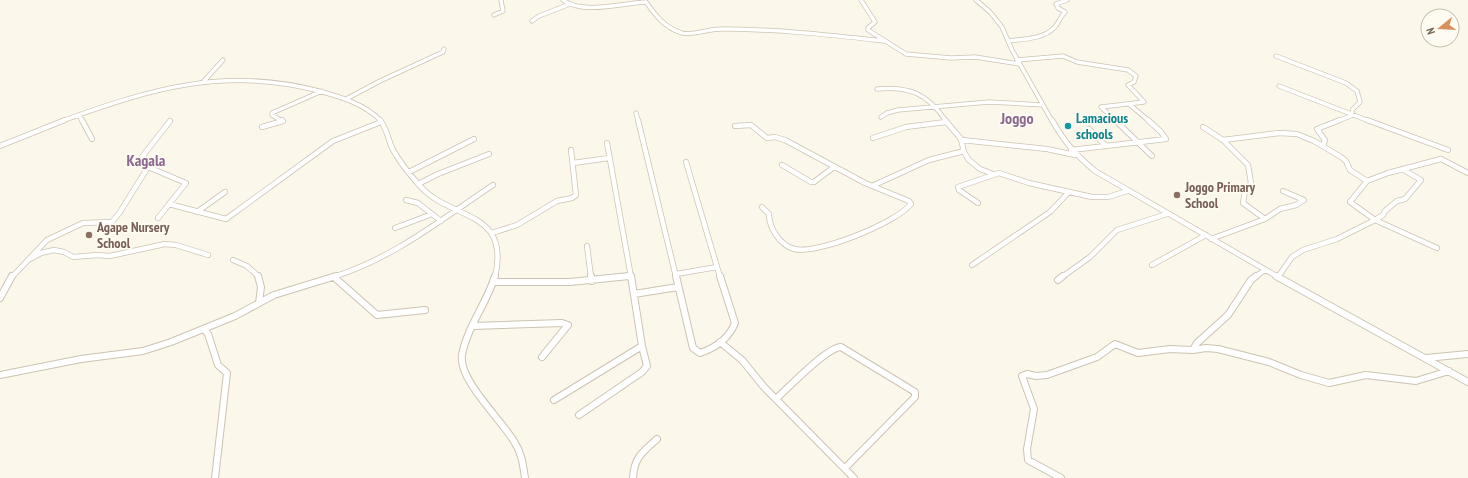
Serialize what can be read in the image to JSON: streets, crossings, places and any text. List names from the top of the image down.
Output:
{
  "districts": ["Joggo", "Kagala"],
  "places": ["Lamacious schools", "Joggo Primary School", "Agape Nursery School"],
  "north": "left"
}
